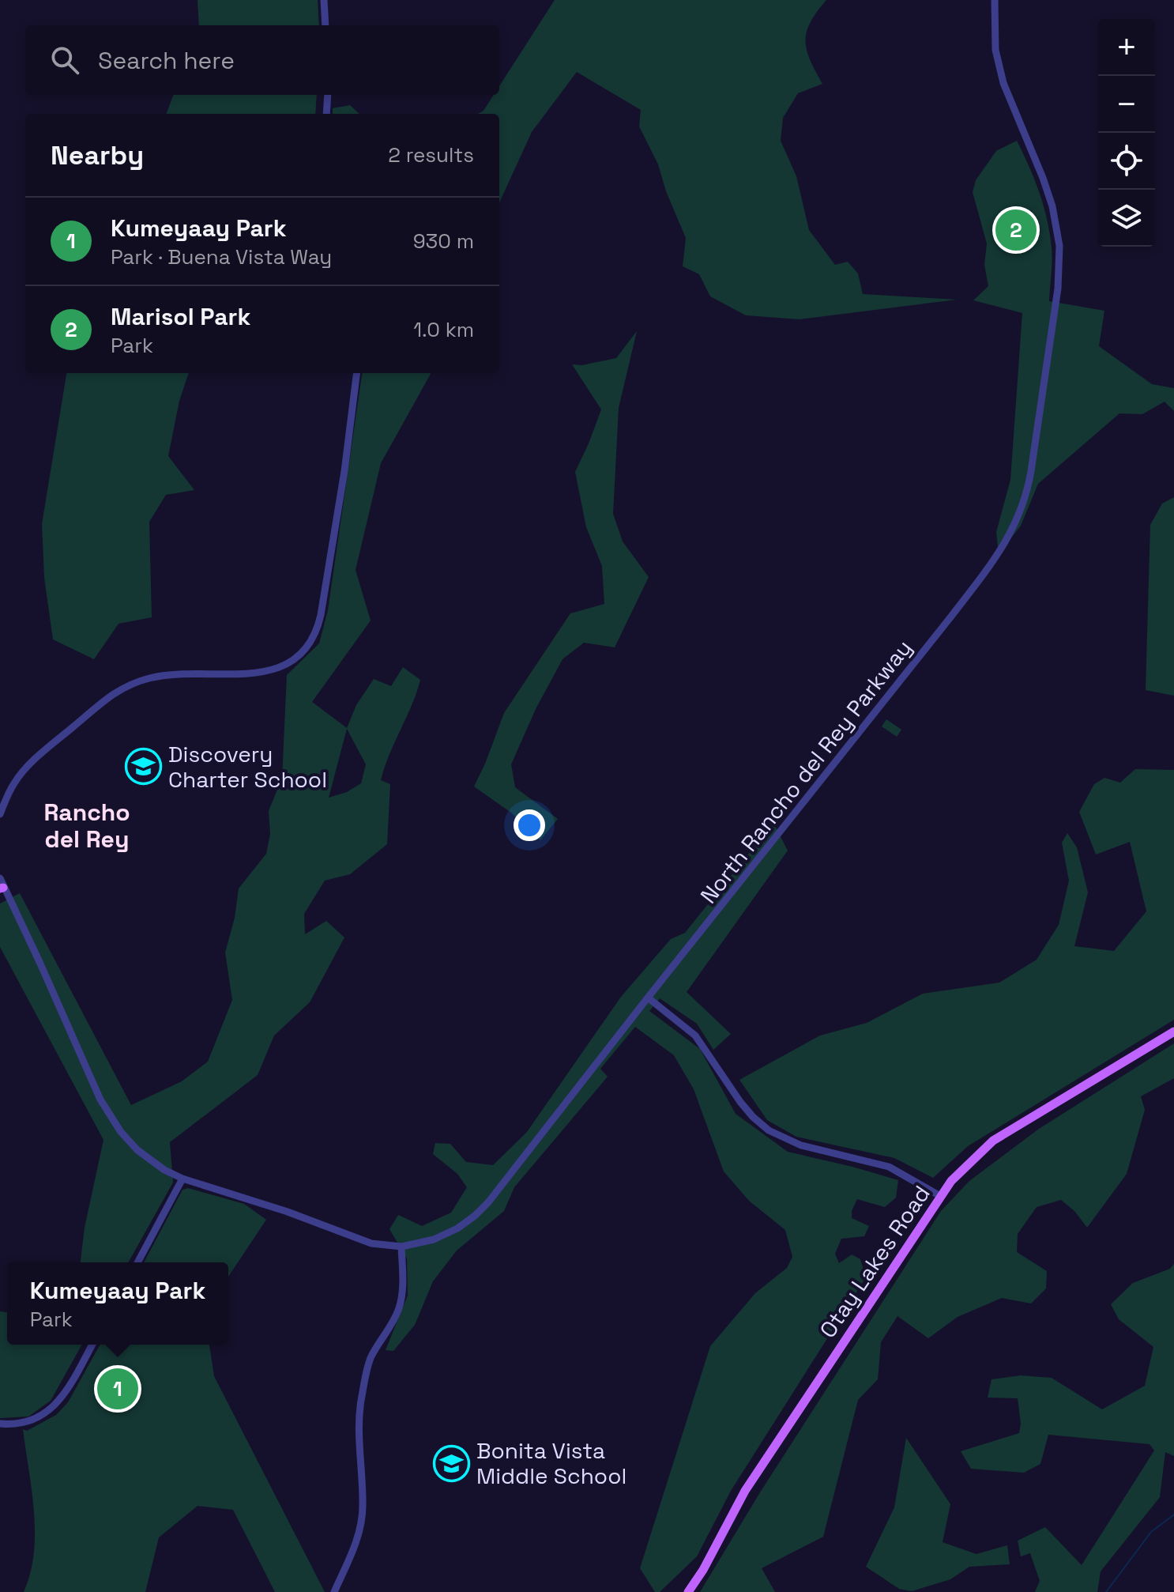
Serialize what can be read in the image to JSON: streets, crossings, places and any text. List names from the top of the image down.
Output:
{
  "streets": {
    "main road": ["Otay Lakes Road"],
    "street": ["North Rancho del Rey Parkway"]
  },
  "districts": ["Rancho del Rey"],
  "places": {
    "school or university": ["Discovery Charter School", "Bonita Vista Middle School"]
  },
  "page": {
    "map_buttons": ["+", "−"],
    "search": "Search here",
    "heading": ["Nearby", "2 results"],
    "list": [
      {
        "mark": "1",
        "name": "Kumeyaay Park",
        "note": "Park · Buena Vista Way",
        "value": "930 m"
      },
      {
        "mark": "2",
        "name": "Marisol Park",
        "note": "Park",
        "value": "1.0 km"
      }
    ],
    "pins": ["2", "1"],
    "popup": ["Kumeyaay Park", "Park"]
  }
}
